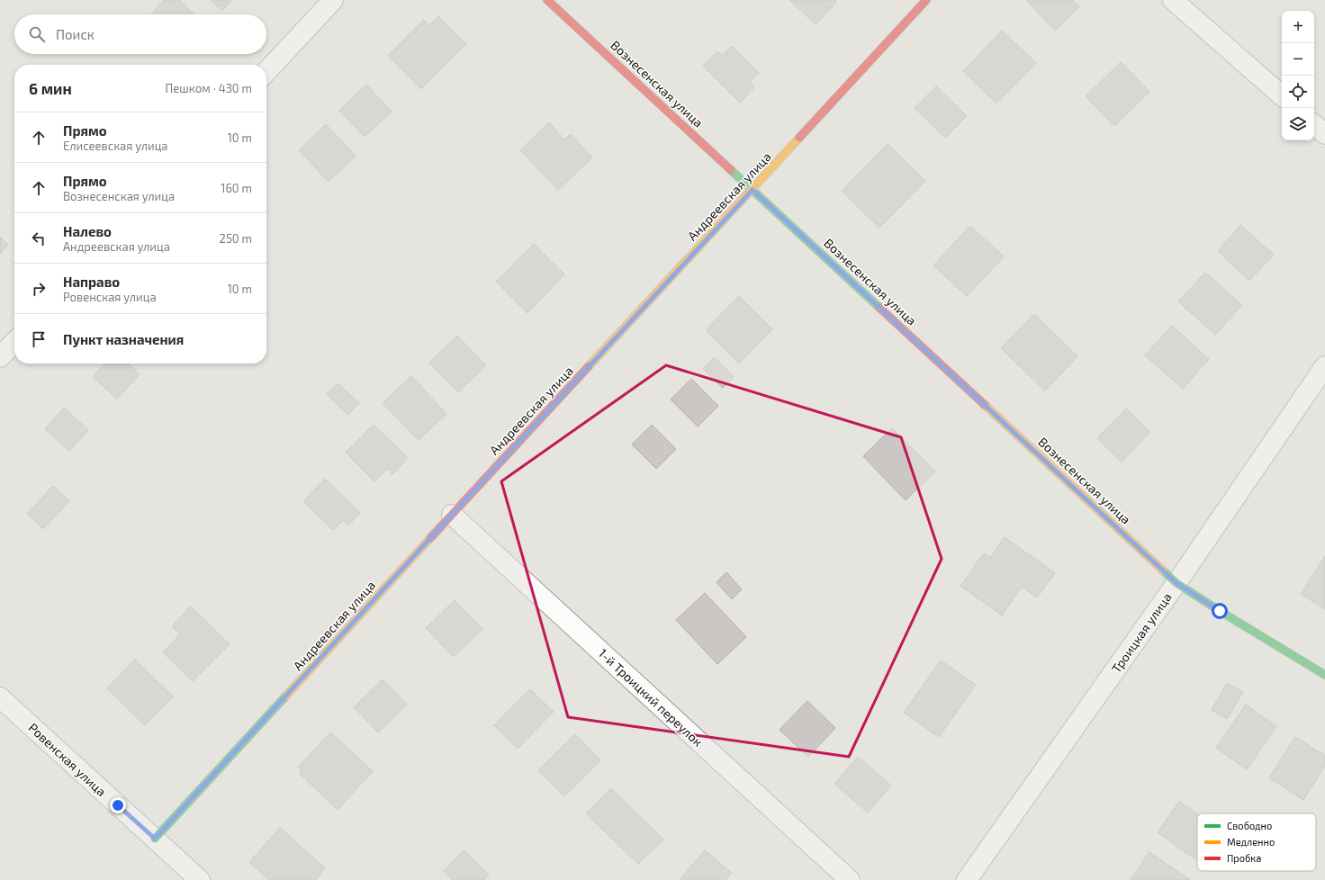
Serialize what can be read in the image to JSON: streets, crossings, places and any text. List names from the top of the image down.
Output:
{
  "streets": {
    "street": [
      "Вознесенская улица",
      "Андреевская улица",
      "Троицкая улица",
      "1-й Троицкий переулок",
      "Ровенская улица"
    ]
  },
  "crossings": [
    ["Вознесенская улица", "Андреевская улица"],
    ["Вознесенская улица", "Троицкая улица"],
    ["Андреевская улица", "1-й Троицкий переулок"],
    ["Андреевская улица", "Ровенская улица"]
  ],
  "legend": ["Свободно", "Медленно", "Пробка"],
  "page": {
    "map_buttons": ["+", "−"],
    "search": "Поиск",
    "heading": ["6 мин", "Пешком · 430 m"],
    "list": [
      ["Прямо", "Елисеевская улица", "10 m"],
      ["Прямо", "Вознесенская улица", "160 m"],
      ["Налево", "Андреевская улица", "250 m"],
      ["Направо", "Ровенская улица", "10 m"],
      "Пункт назначения"
    ]
  }
}
